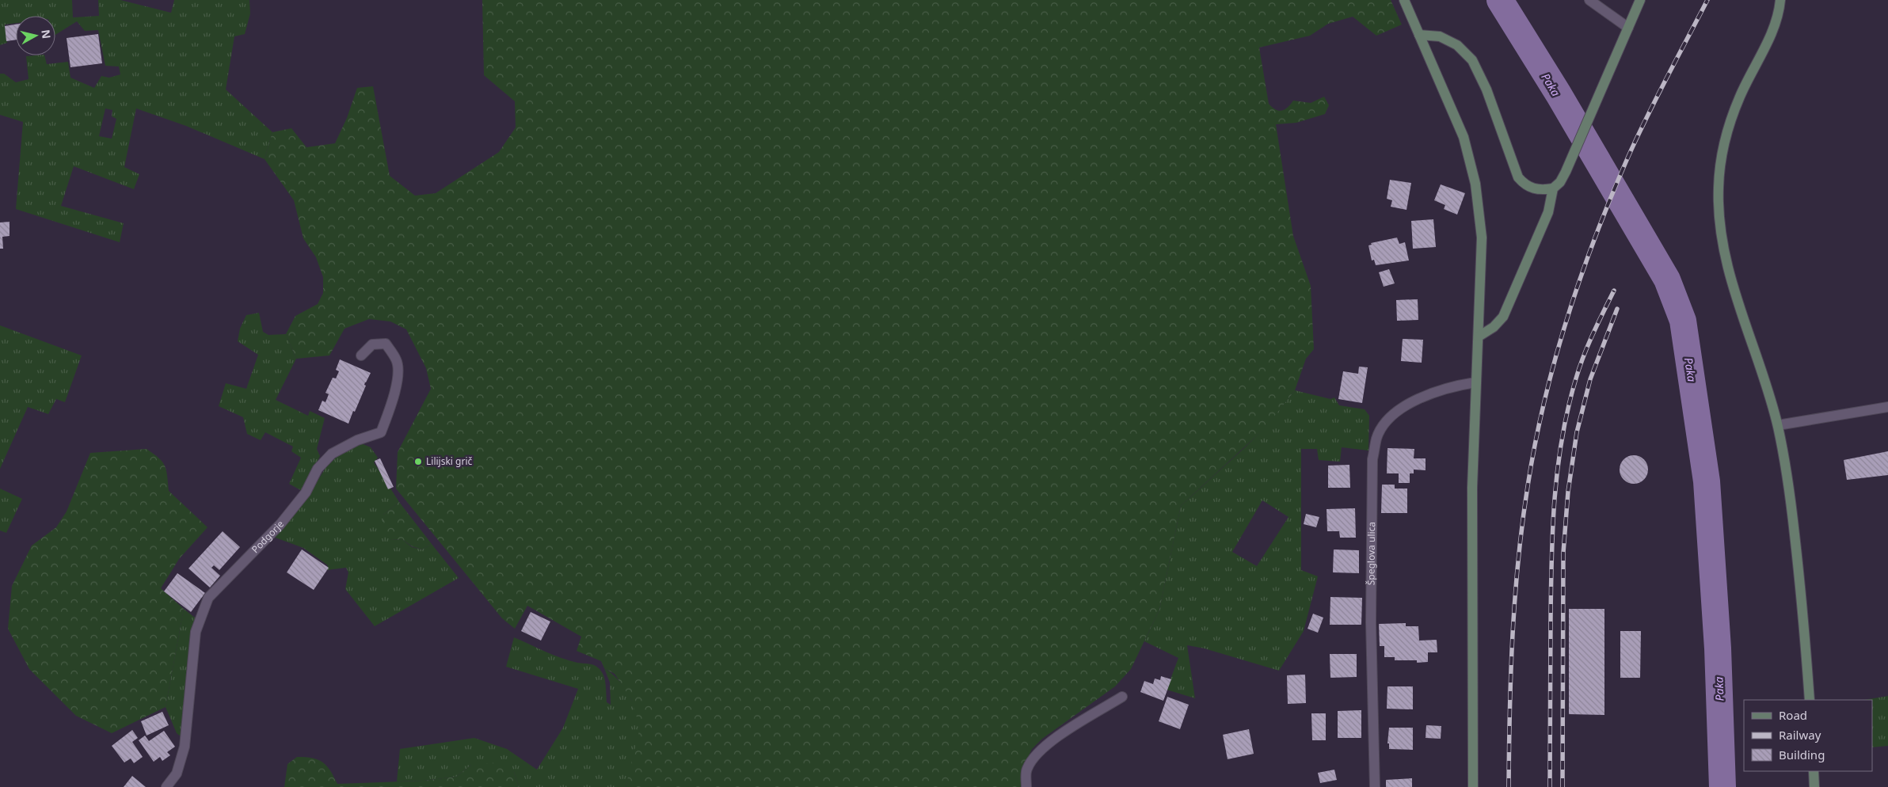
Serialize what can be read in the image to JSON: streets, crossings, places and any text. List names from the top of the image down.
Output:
{
  "streets": {
    "street": ["Podgorje", "Špeglova ulica"]
  },
  "water": ["Paka"],
  "places": ["Lilijski grič"],
  "legend": ["Road", "Railway", "Building"],
  "north": "right"
}
